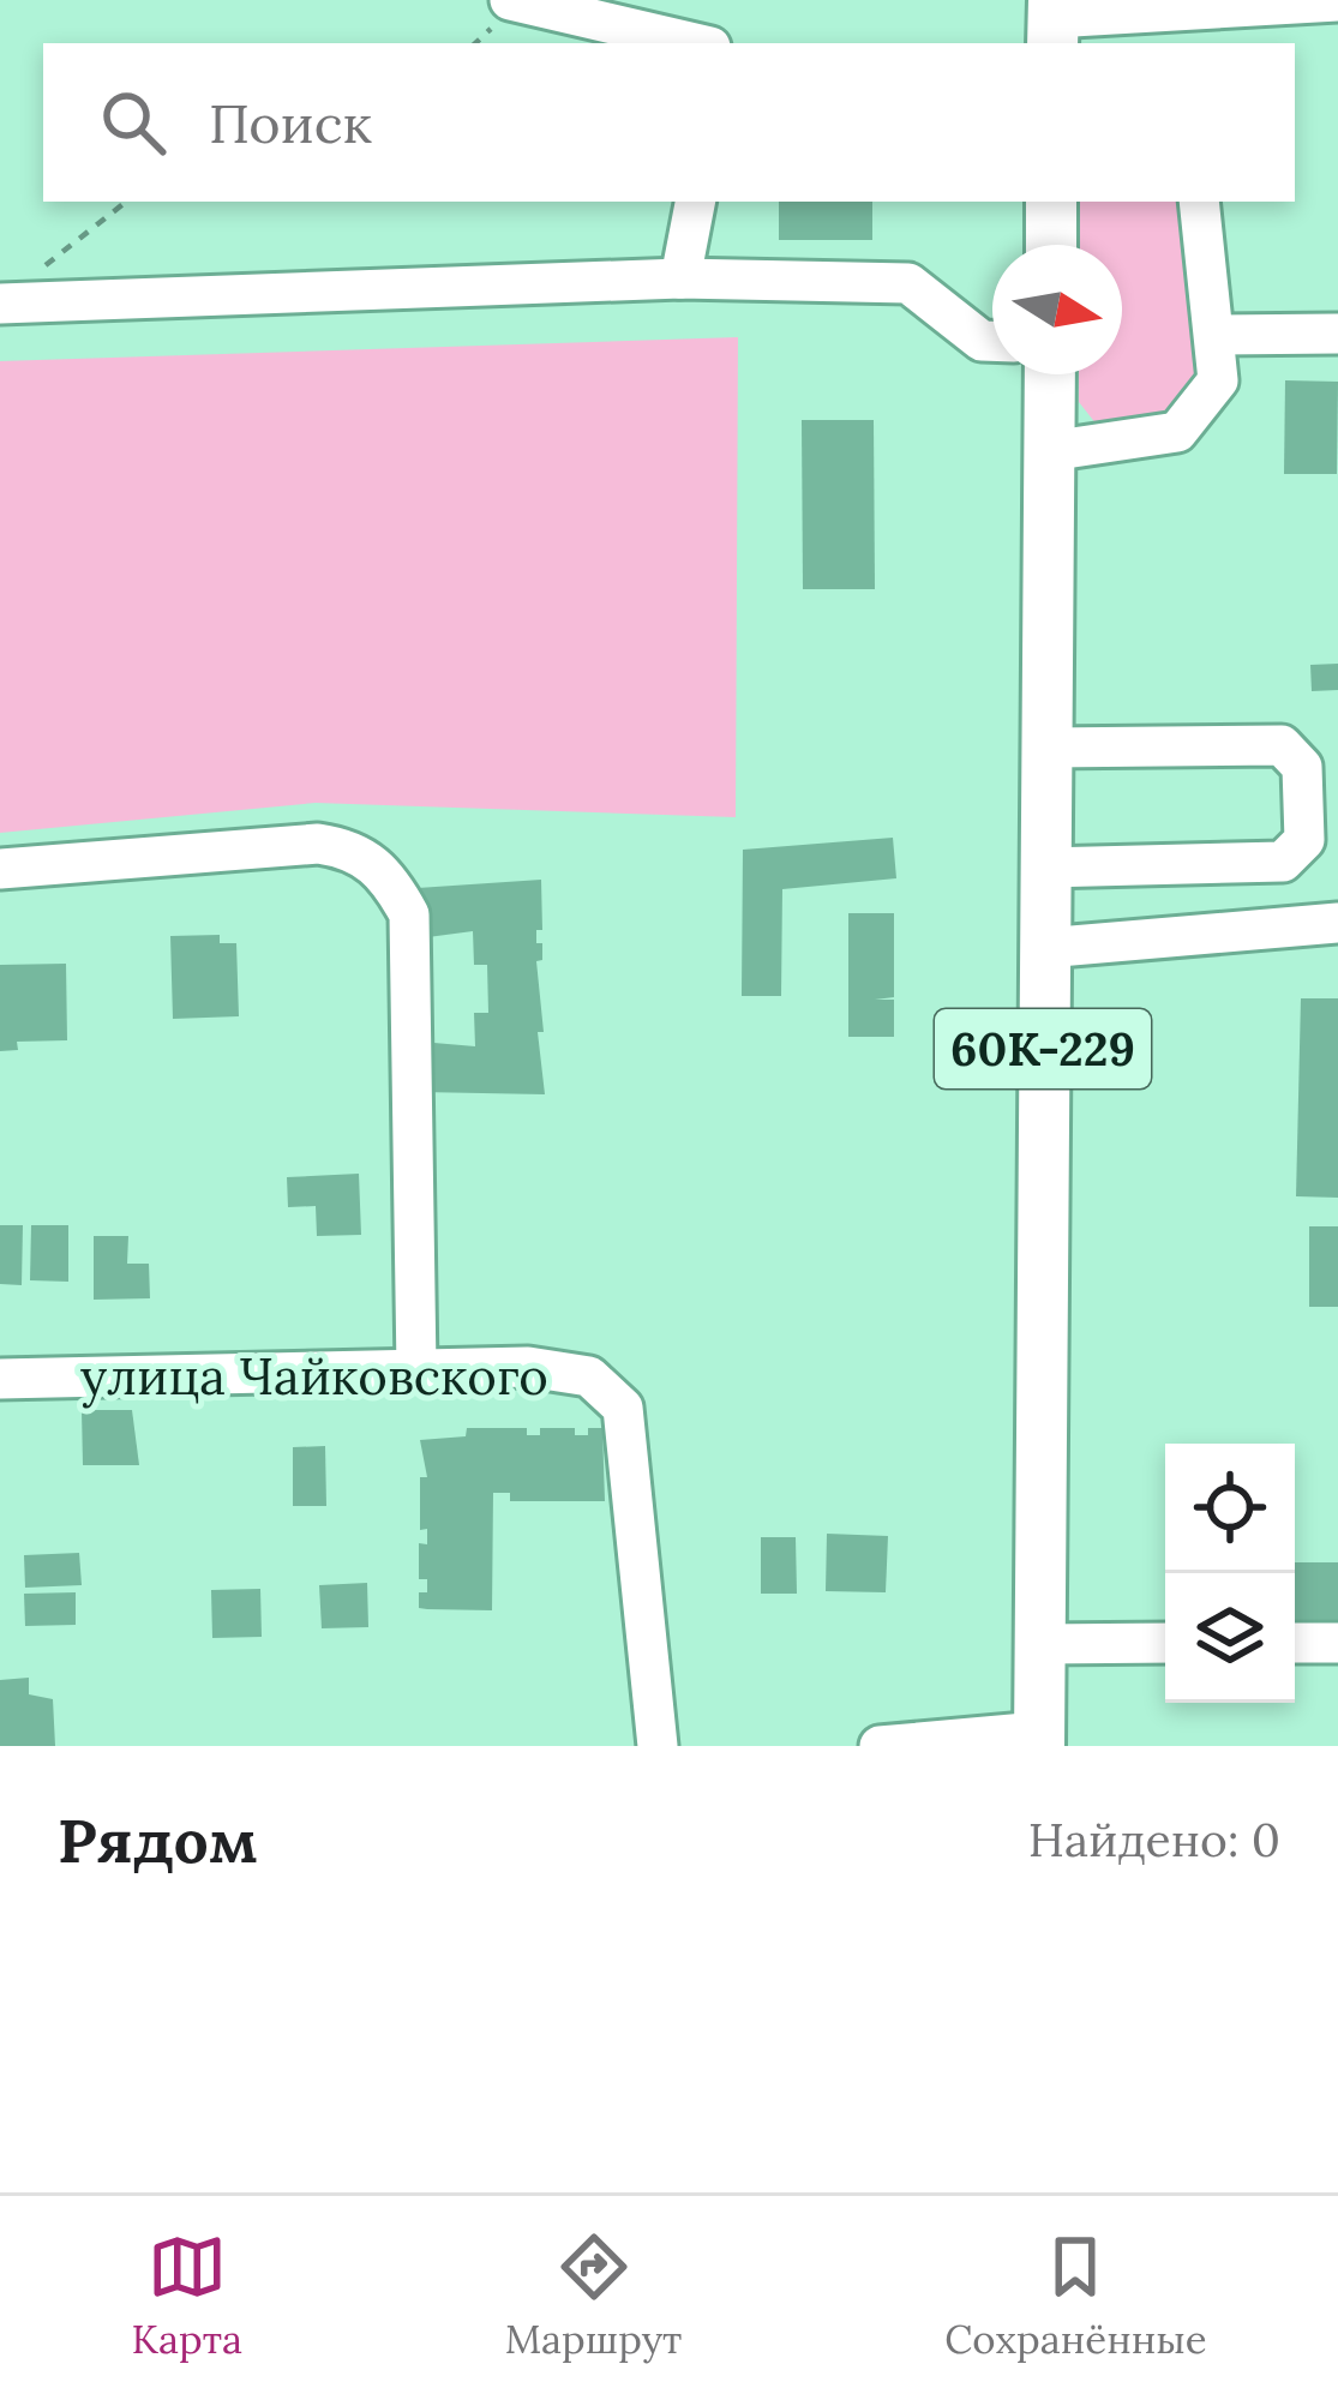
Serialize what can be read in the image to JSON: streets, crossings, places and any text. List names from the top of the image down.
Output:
{
  "streets": {
    "main road": ["60К-229"],
    "street": ["улица Чайковского"]
  },
  "north": "right",
  "page": {
    "search": "Поиск",
    "heading": ["Рядом", "Найдено: 0"],
    "nav": ["Карта", "Маршрут", "Сохранённые"]
  }
}
